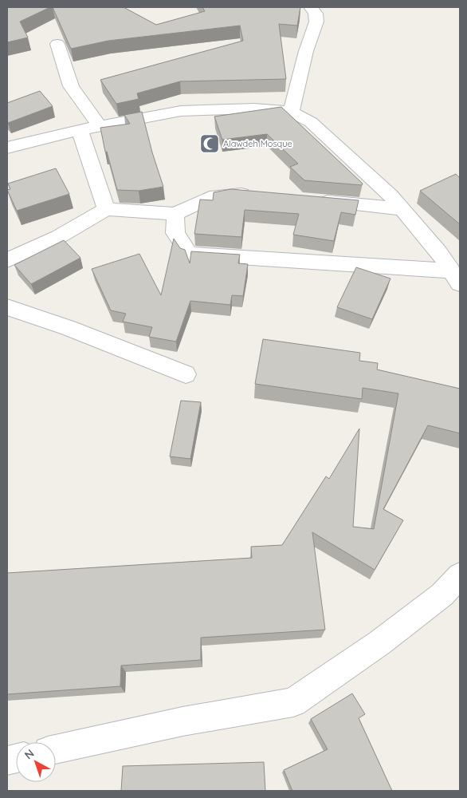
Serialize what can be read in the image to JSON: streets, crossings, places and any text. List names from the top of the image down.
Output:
{
  "places": {
    "mosque": ["Alawdeh Mosque"]
  },
  "north": "top left"
}
